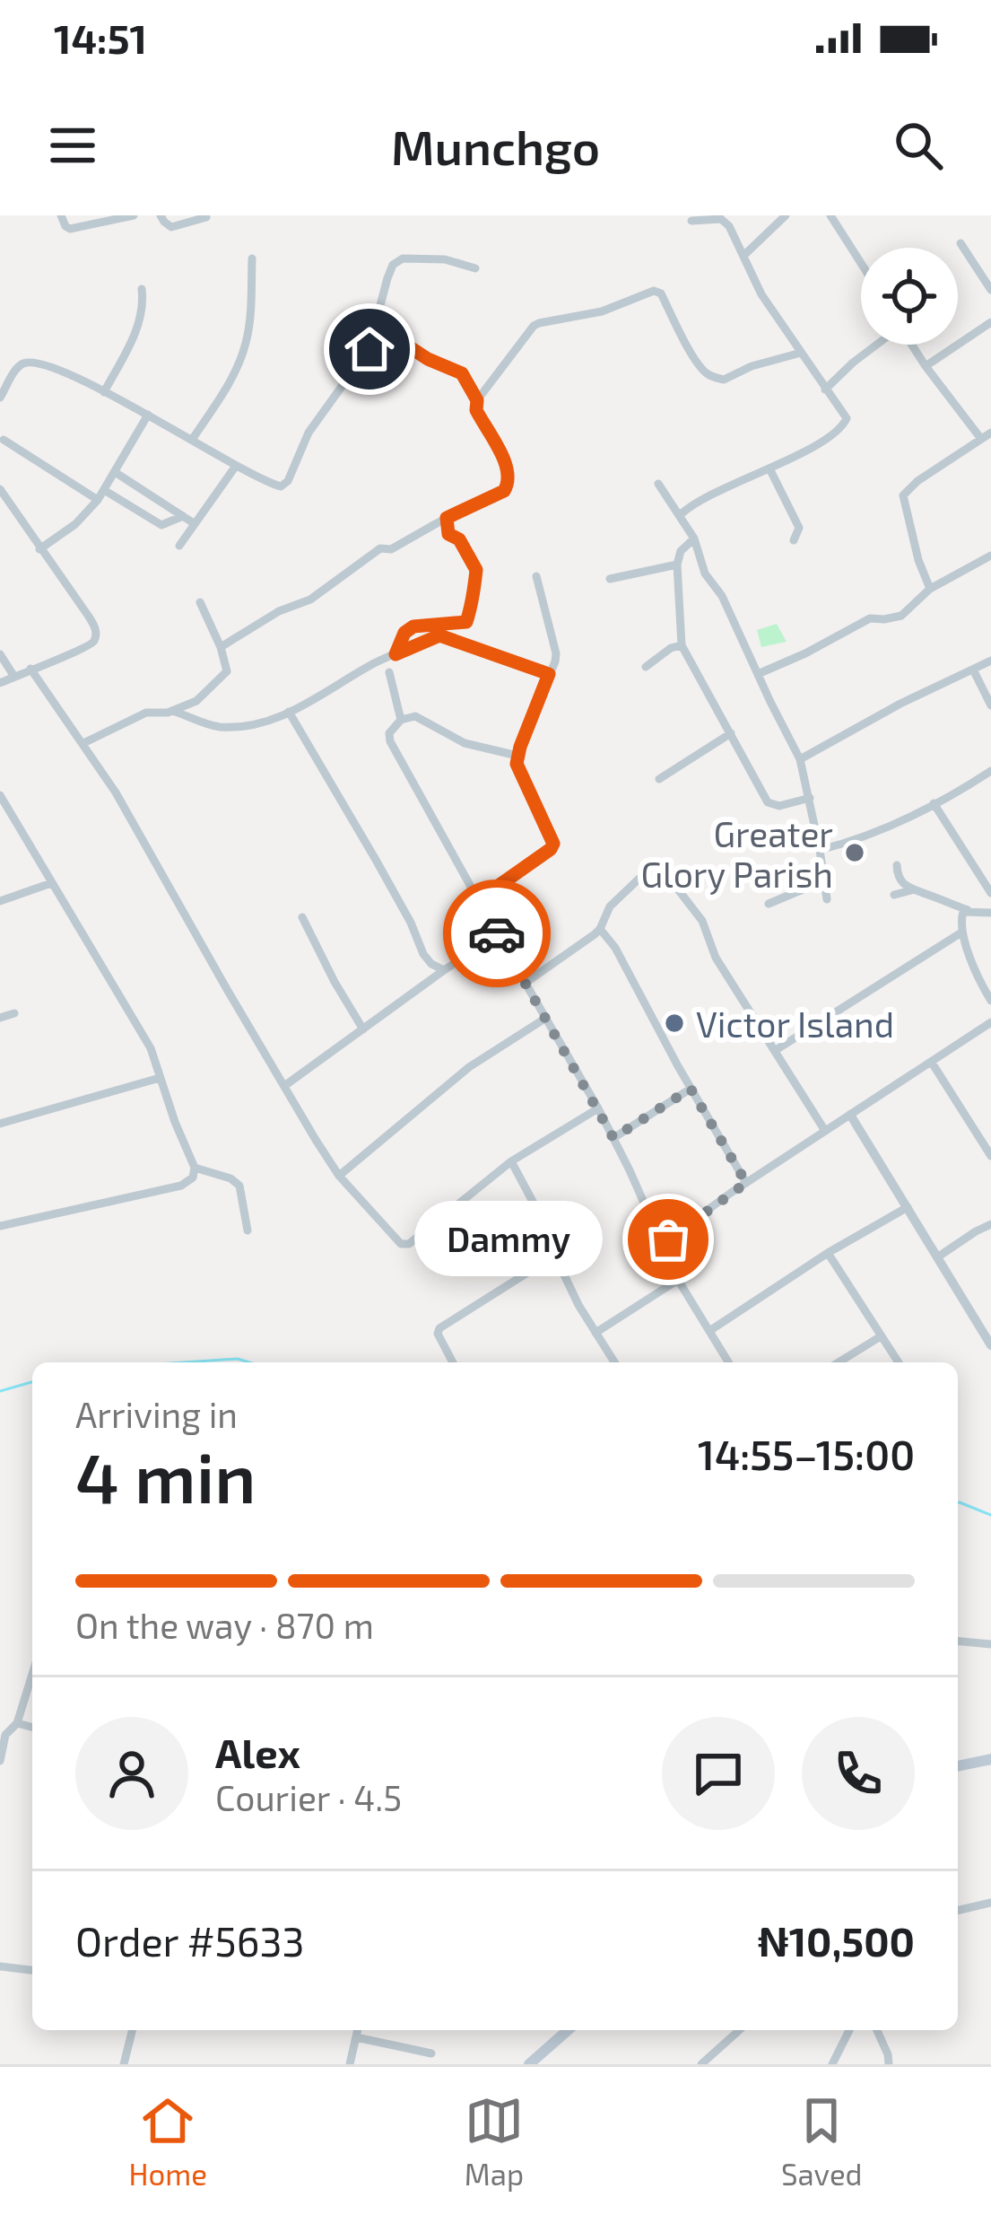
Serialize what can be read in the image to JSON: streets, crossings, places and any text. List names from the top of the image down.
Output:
{
  "places": ["Greater Glory Parish", "Victor Island", "Dammy"],
  "page": {
    "status": "14:51",
    "header": "Munchgo",
    "bubble": "Dammy",
    "heading": ["4 min", "Arriving in", "14:55–15:00"],
    "panel": [
      "Alex",
      "Courier · 4.5",
      "Order #5633",
      "₦10,500"
    ],
    "bar": "On the way · 870 m",
    "tabs": ["Home", "Map", "Saved"]
  }
}
